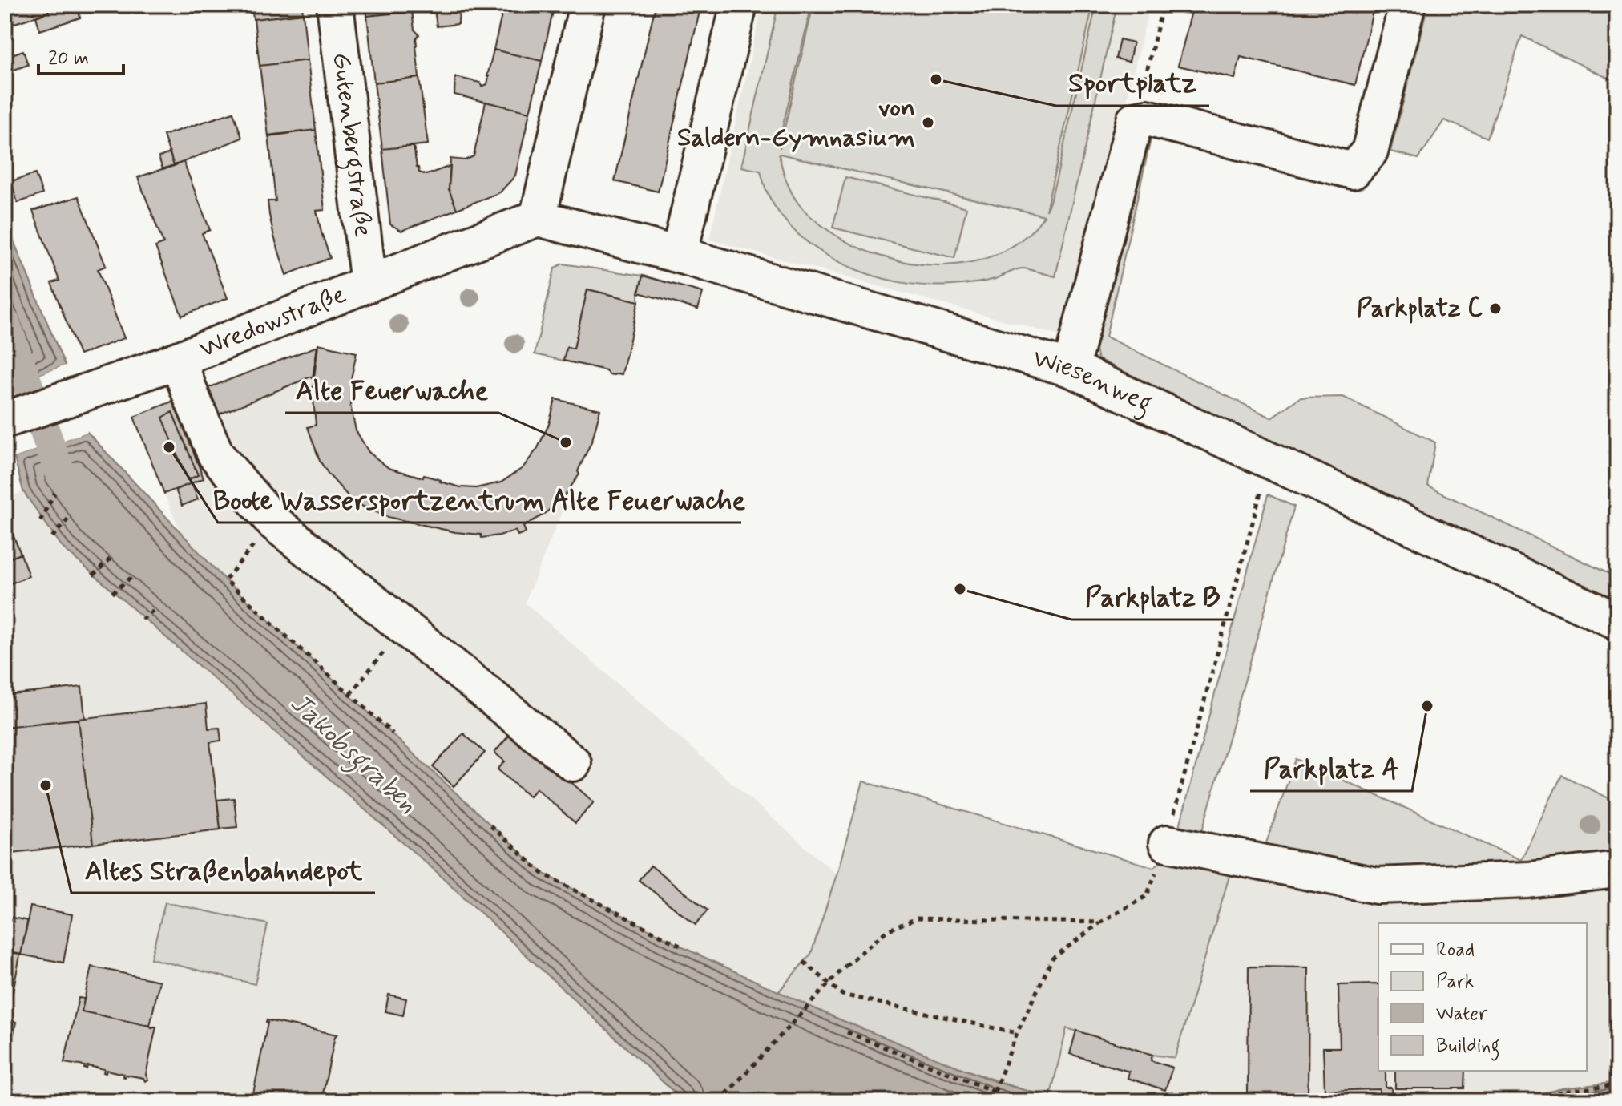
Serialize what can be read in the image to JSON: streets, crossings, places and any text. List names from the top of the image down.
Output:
{
  "streets": {
    "street": ["Gutenbergstraße", "Wredowstraße", "Wiesenweg"]
  },
  "crossings": [
    ["Gutenbergstraße", "Wredowstraße"],
    ["Wredowstraße", "Wiesenweg"]
  ],
  "water": ["Jakobsgraben"],
  "places": [
    "Sportplatz",
    "von Saldern-Gymnasium",
    "Parkplatz C",
    "Alte Feuerwache",
    "Boote Wassersportzentrum Alte Feuerwache",
    "Parkplatz B",
    "Parkplatz A",
    "Altes Straßenbahndepot"
  ],
  "legend": [
    "Road",
    "Park",
    "Water",
    "Building"
  ],
  "scale_bar": "20 m"
}
